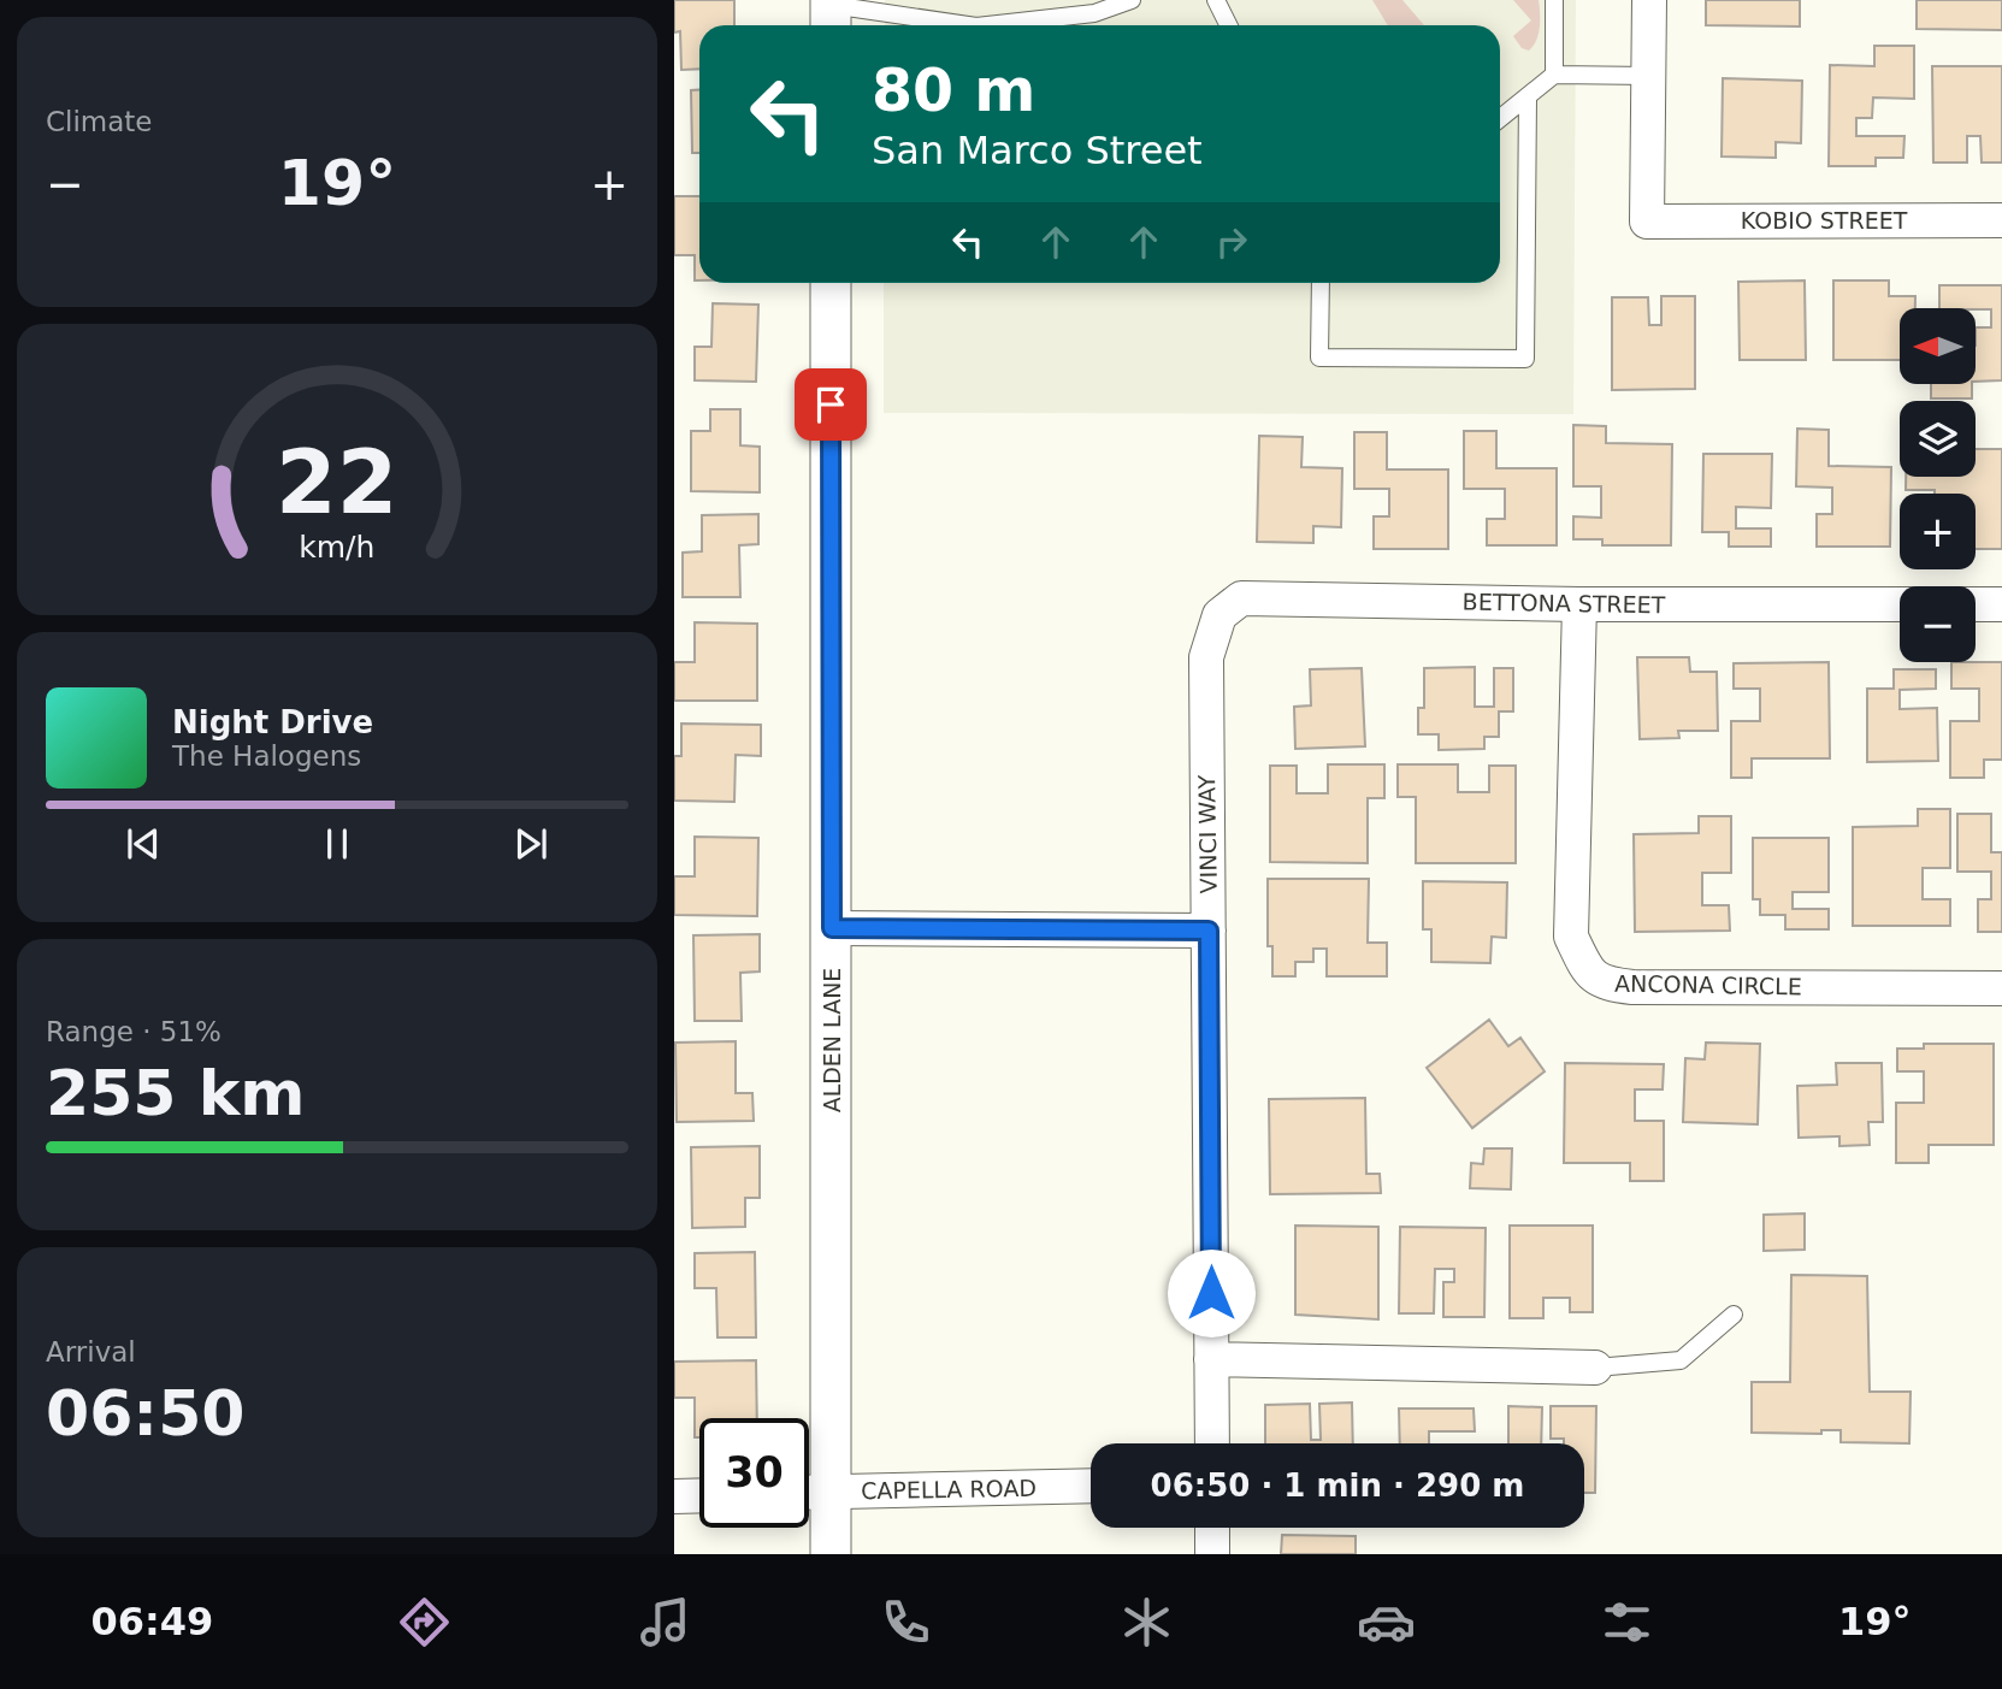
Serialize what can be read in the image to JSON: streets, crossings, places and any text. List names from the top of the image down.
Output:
{
  "streets": {
    "street": [
      "KOBIO STREET",
      "BETTONA STREET",
      "VINCI WAY",
      "ANCONA CIRCLE",
      "ALDEN LANE",
      "CAPELLA ROAD"
    ]
  },
  "crossings": [
    ["BETTONA STREET", "VINCI WAY"],
    ["BETTONA STREET", "ANCONA CIRCLE"],
    ["ALDEN LANE", "CAPELLA ROAD"]
  ],
  "north": "left",
  "page": {
    "tile": [
      "Climate",
      ["Range · 51%", "255 km"],
      ["Arrival", "06:50"]
    ],
    "turn": ["80 m", "San Marco Street"],
    "heat": ["−", "19°", "+"],
    "map_buttons": ["+", "−"],
    "song": ["Night Drive", "The Halogens"],
    "limit": "30",
    "trip": "06:50 · 1 min · 290 m",
    "tabs": ["06:49", "19°"],
    "gauge": ["22", "km/h"]
  }
}
